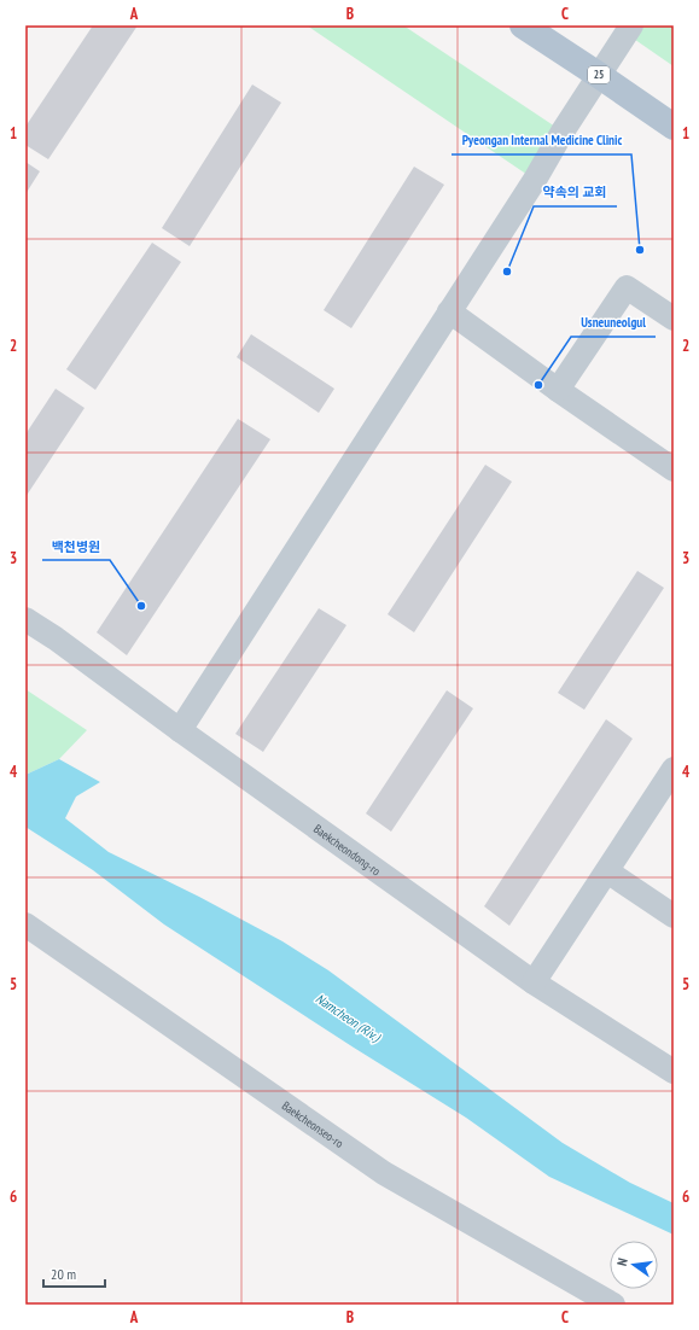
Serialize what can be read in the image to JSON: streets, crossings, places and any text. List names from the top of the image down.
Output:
{
  "streets": {
    "main road": ["25"],
    "street": ["Baekcheondong-ro", "Baekcheonseo-ro"]
  },
  "water": ["Namcheon (Riv.)"],
  "places": [
    "Pyeongan Internal Medicine Clinic",
    "약속의 교회",
    "Usneuneolgul",
    "백천병원"
  ],
  "scale_bar": "20 m",
  "north": "left",
  "grid": {
    "columns": ["A", "B", "C"],
    "rows": [
      "1",
      "2",
      "3",
      "4",
      "5",
      "6"
    ]
  }
}
